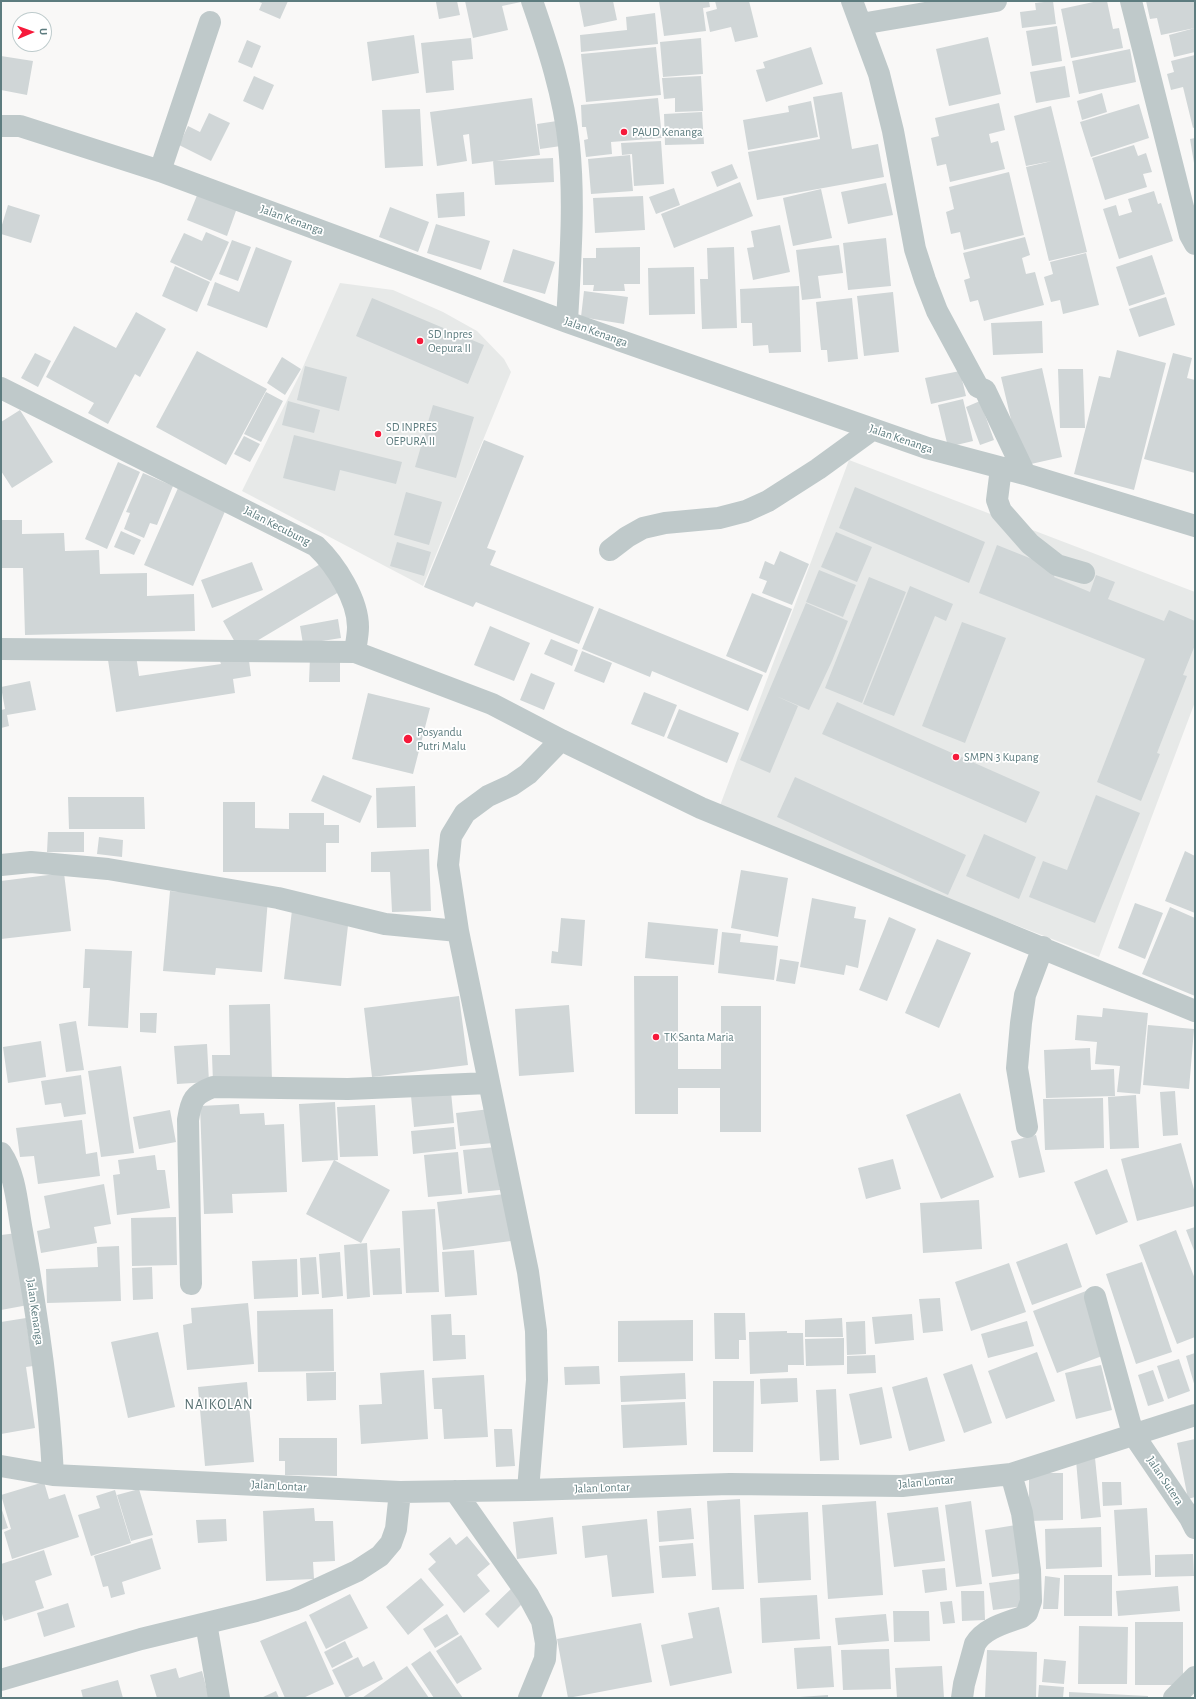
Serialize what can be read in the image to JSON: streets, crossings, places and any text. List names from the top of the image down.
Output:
{
  "streets": {
    "street": [
      "Jalan Kenanga",
      "Jalan Kecubung",
      "Jalan Sutera",
      "Jalan Lontar"
    ]
  },
  "crossings": [
    ["Jalan Kenanga", "Jalan Lontar"],
    ["Jalan Sutera", "Jalan Lontar"]
  ],
  "districts": ["NAIKOLAN"],
  "places": [
    "PAUD Kenanga",
    "SD Inpres Oepura II",
    "SD INPRES OEPURA II",
    "Posyandu Putri Malu",
    "SMPN 3 Kupang",
    "TK Santa Maria"
  ],
  "north": "right"
}
